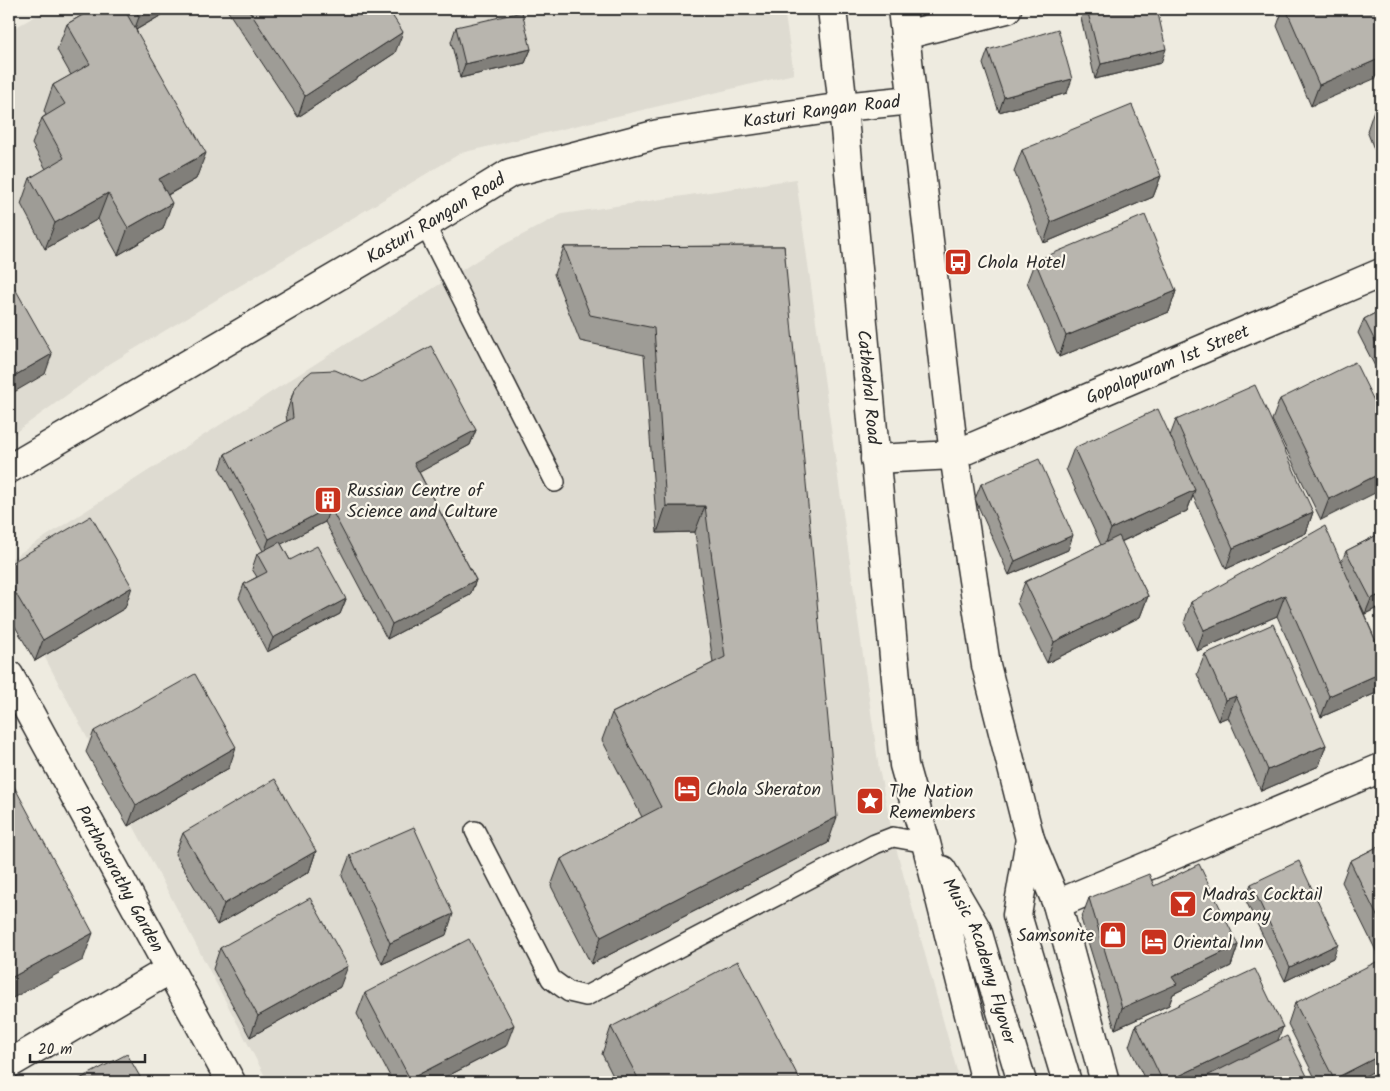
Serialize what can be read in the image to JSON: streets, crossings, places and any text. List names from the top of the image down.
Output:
{
  "streets": {
    "main road": [
      "Kasturi Rangan Road",
      "Gopalapuram 1st Street",
      "Cathedral Road",
      "Parthasarathy Garden",
      "Music Academy Flyover"
    ]
  },
  "crossings": [
    ["Kasturi Rangan Road", "Cathedral Road"],
    ["Gopalapuram 1st Street", "Cathedral Road"],
    ["Cathedral Road", "Music Academy Flyover"]
  ],
  "places": {
    "bus stop": ["Chola Hotel"],
    "building": ["Russian Centre of Science and Culture"],
    "hotel": ["Chola Sheraton", "Oriental Inn"],
    "place": ["The Nation Remembers"],
    "bar": ["Madras Cocktail Company"],
    "shop": ["Samsonite"]
  },
  "scale_bar": "20 m"
}
